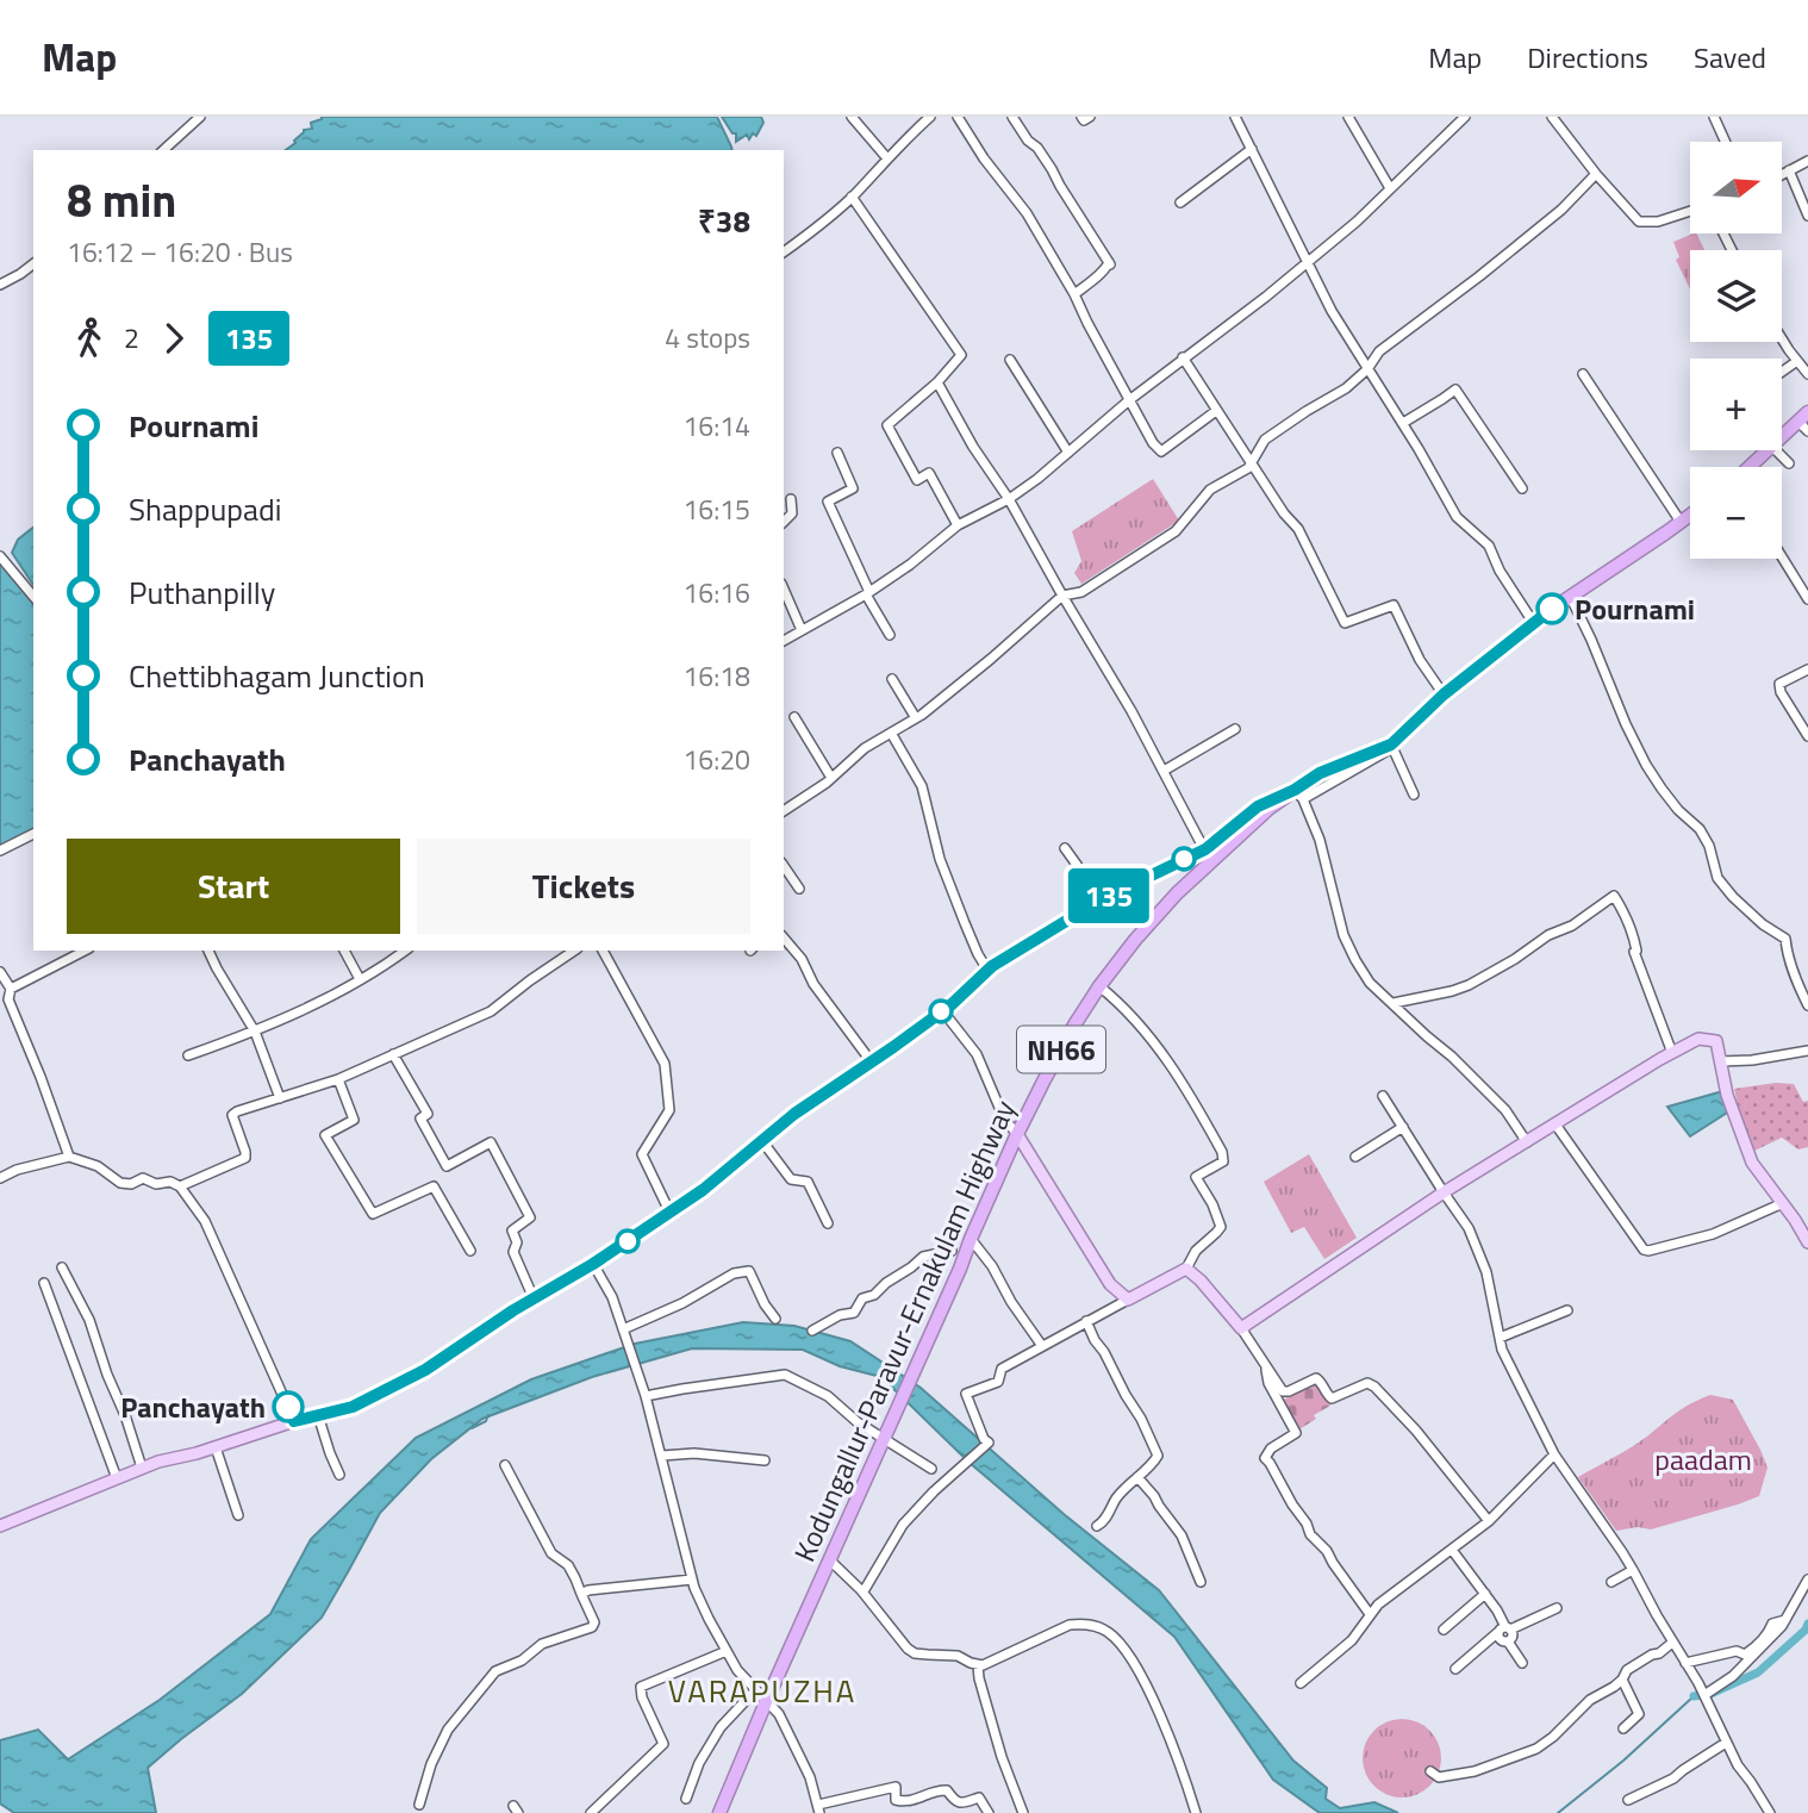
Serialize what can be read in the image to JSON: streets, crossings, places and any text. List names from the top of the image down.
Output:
{
  "streets": {
    "highway": ["NH66", "Kodungallur-Paravur-Ernakulam Highway"]
  },
  "districts": ["VARAPUZHA"],
  "parks": ["paadam"],
  "places": ["Pournami", "Panchayath"],
  "lines": ["bus line 135"],
  "north": "right",
  "page": {
    "header": "Map",
    "nav": ["Map", "Directions", "Saved"],
    "on_map": "135",
    "map_buttons": ["+", "−"],
    "heading": ["8 min", "16:12 – 16:20 · Bus", "₹38"],
    "legs": ["2", "135", "4 stops"],
    "list": [
      {
        "name": "Pournami",
        "value": "16:14"
      },
      {
        "name": "Shappupadi",
        "value": "16:15"
      },
      {
        "name": "Puthanpilly",
        "value": "16:16"
      },
      {
        "name": "Chettibhagam Junction",
        "value": "16:18"
      },
      {
        "name": "Panchayath",
        "value": "16:20"
      }
    ],
    "buttons": ["Start", "Tickets"]
  }
}
